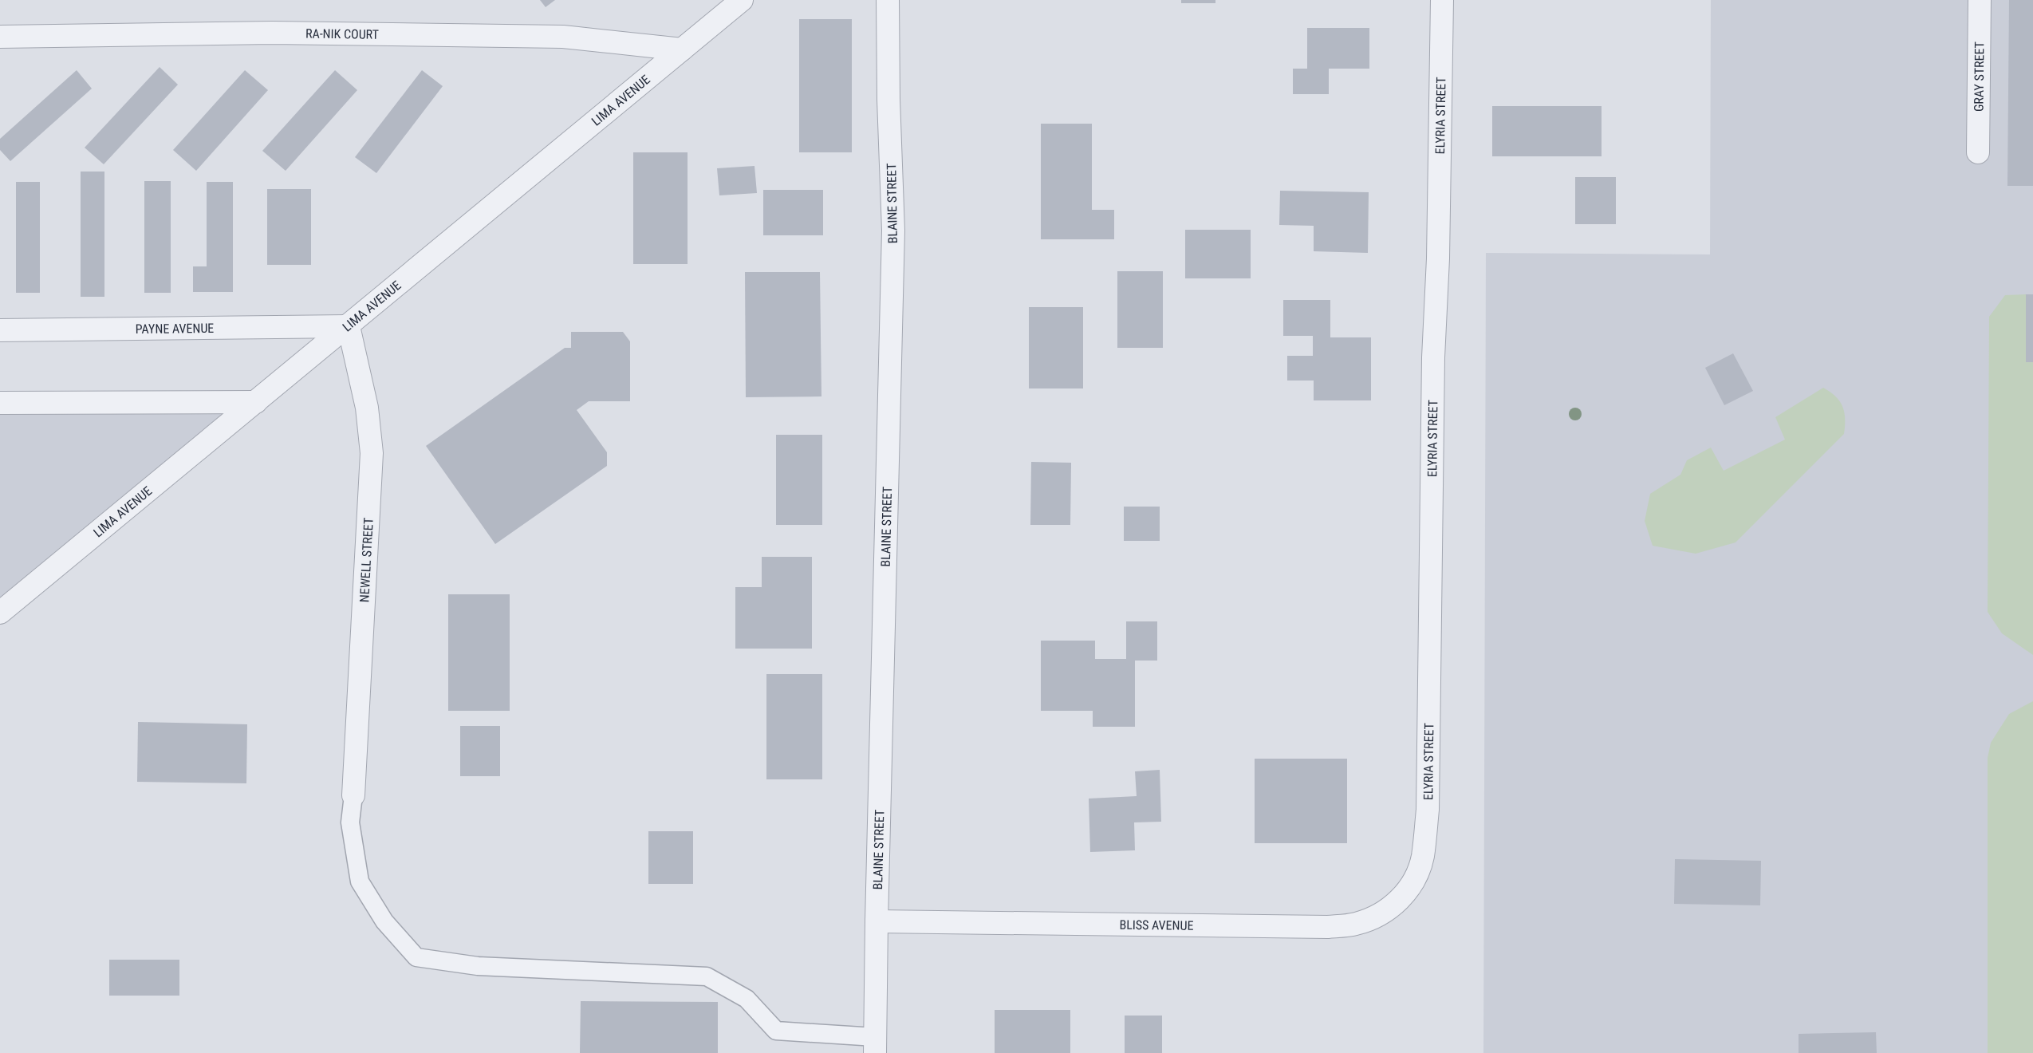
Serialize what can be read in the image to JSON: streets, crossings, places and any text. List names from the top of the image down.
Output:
{
  "streets": {
    "street": [
      "RA-NIK COURT",
      "GRAY STREET",
      "LIMA AVENUE",
      "ELYRIA STREET",
      "BLAINE STREET",
      "PAYNE AVENUE",
      "NEWELL STREET",
      "BLISS AVENUE"
    ]
  },
  "crossings": [
    ["RA-NIK COURT", "LIMA AVENUE"],
    ["LIMA AVENUE", "PAYNE AVENUE"],
    ["LIMA AVENUE", "NEWELL STREET"],
    ["ELYRIA STREET", "BLISS AVENUE"],
    ["BLAINE STREET", "BLISS AVENUE"],
    ["PAYNE AVENUE", "NEWELL STREET"]
  ]
}
